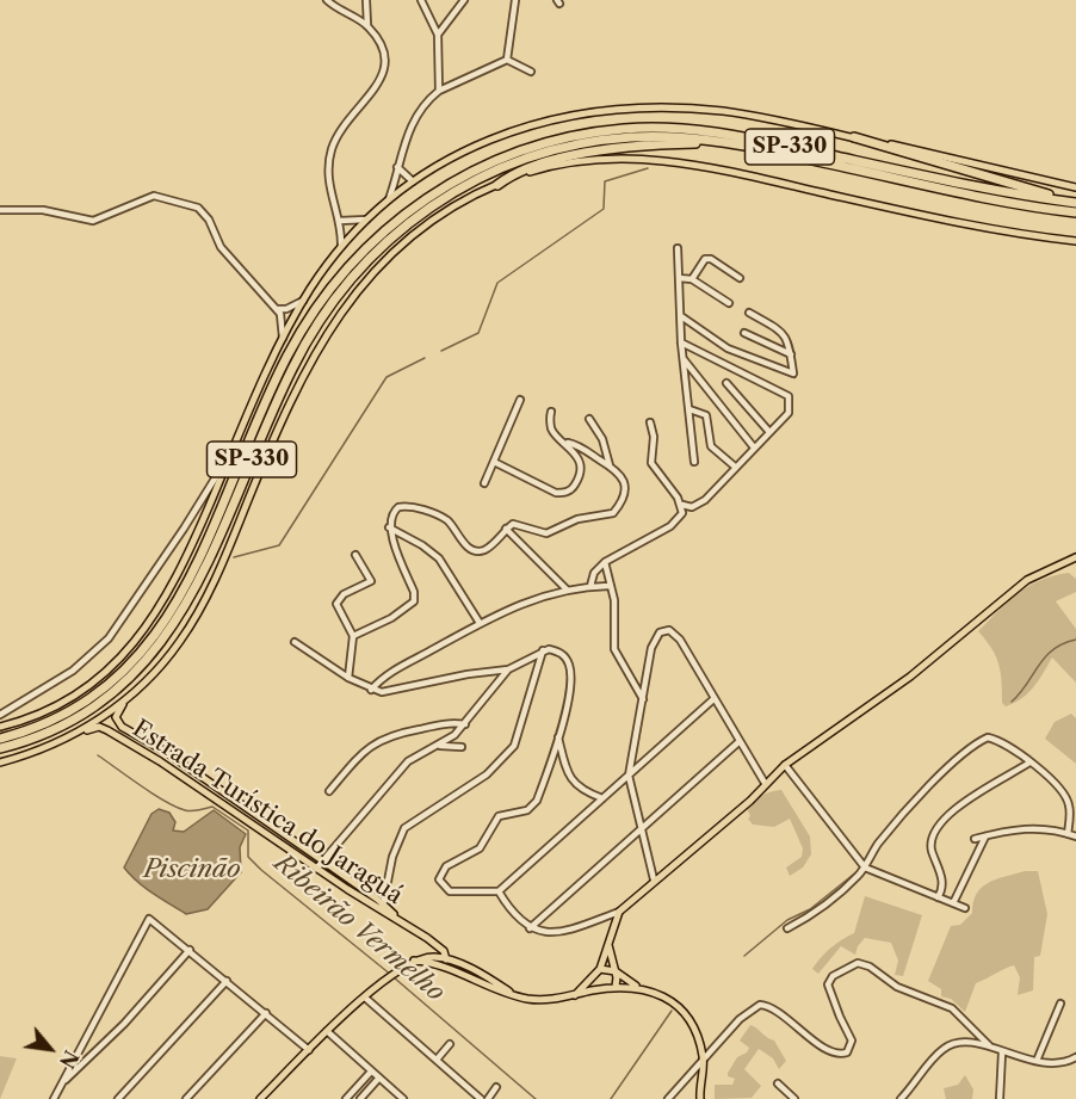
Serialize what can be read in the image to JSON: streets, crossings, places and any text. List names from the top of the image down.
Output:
{
  "streets": {
    "highway": ["SP-330"],
    "main road": ["Estrada Turística do Jaraguá"]
  },
  "water": ["Piscinão", "Ribeirão Vermelho"],
  "north": "bottom right"
}
